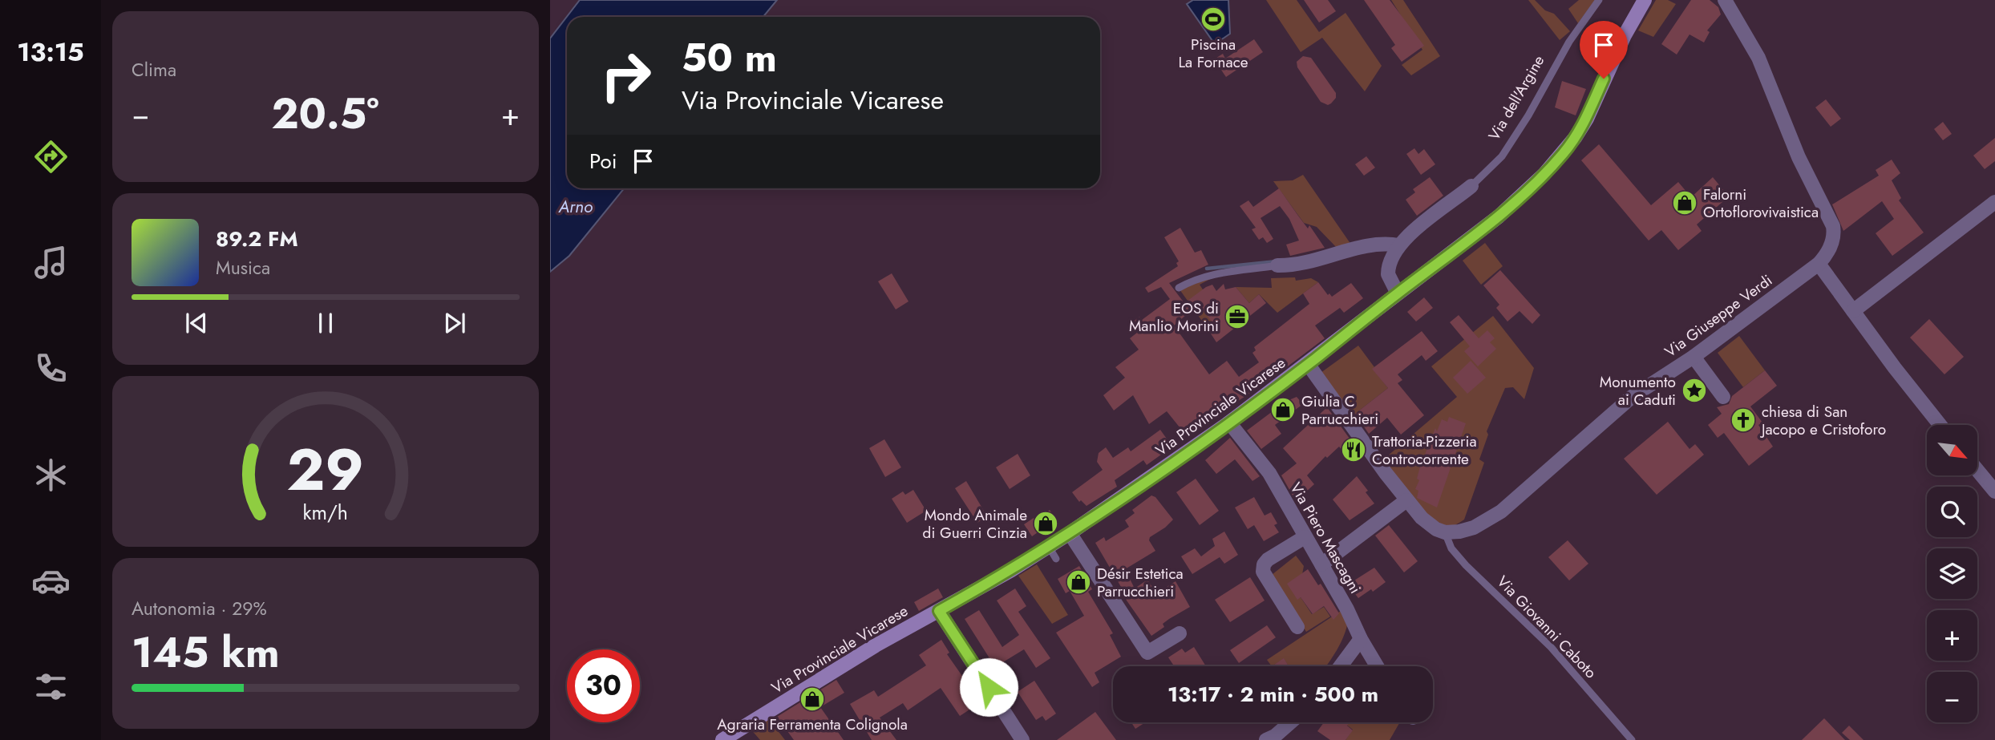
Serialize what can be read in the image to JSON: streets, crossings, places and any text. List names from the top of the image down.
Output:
{
  "streets": {
    "main road": ["Via Provinciale Vicarese"],
    "street": ["Via dell'Argine", "Via Giuseppe Verdi", "Via Piero Mascagni"],
    "lane": ["Via Giovanni Caboto"]
  },
  "crossings": [
    ["Via dell'Argine", "Via Provinciale Vicarese"],
    ["Via Giuseppe Verdi", "Via Giovanni Caboto"],
    ["Via Provinciale Vicarese", "Via Piero Mascagni"]
  ],
  "water": ["Arno"],
  "places": {
    "sports": ["Piscina La Fornace"],
    "shop": [
      "Falorni Ortoflorovivaistica",
      "Giulia C Parrucchieri",
      "Mondo Animale di Guerri Cinzia",
      "Désir Estetica Parrucchieri",
      "Agraria Ferramenta Colignola"
    ],
    "office": ["EOS di Manlio Morini"],
    "place": ["Monumento ai Caduti"],
    "church": ["chiesa di San Jacopo e Cristoforo"],
    "restaurant": ["Trattoria-Pizzeria Controcorrente"]
  },
  "north": "bottom right",
  "page": {
    "tabs": "13:15",
    "tile": [
      "Clima",
      ["Autonomia · 29%", "145 km"]
    ],
    "turn": ["50 m", "Via Provinciale Vicarese"],
    "heat": ["−", "20.5°", "+"],
    "then": "Poi",
    "song": ["89.2 FM", "Musica"],
    "map_buttons": ["+", "−"],
    "limit": "30",
    "trip": "13:17 · 2 min · 500 m",
    "gauge": ["29", "km/h"]
  }
}
